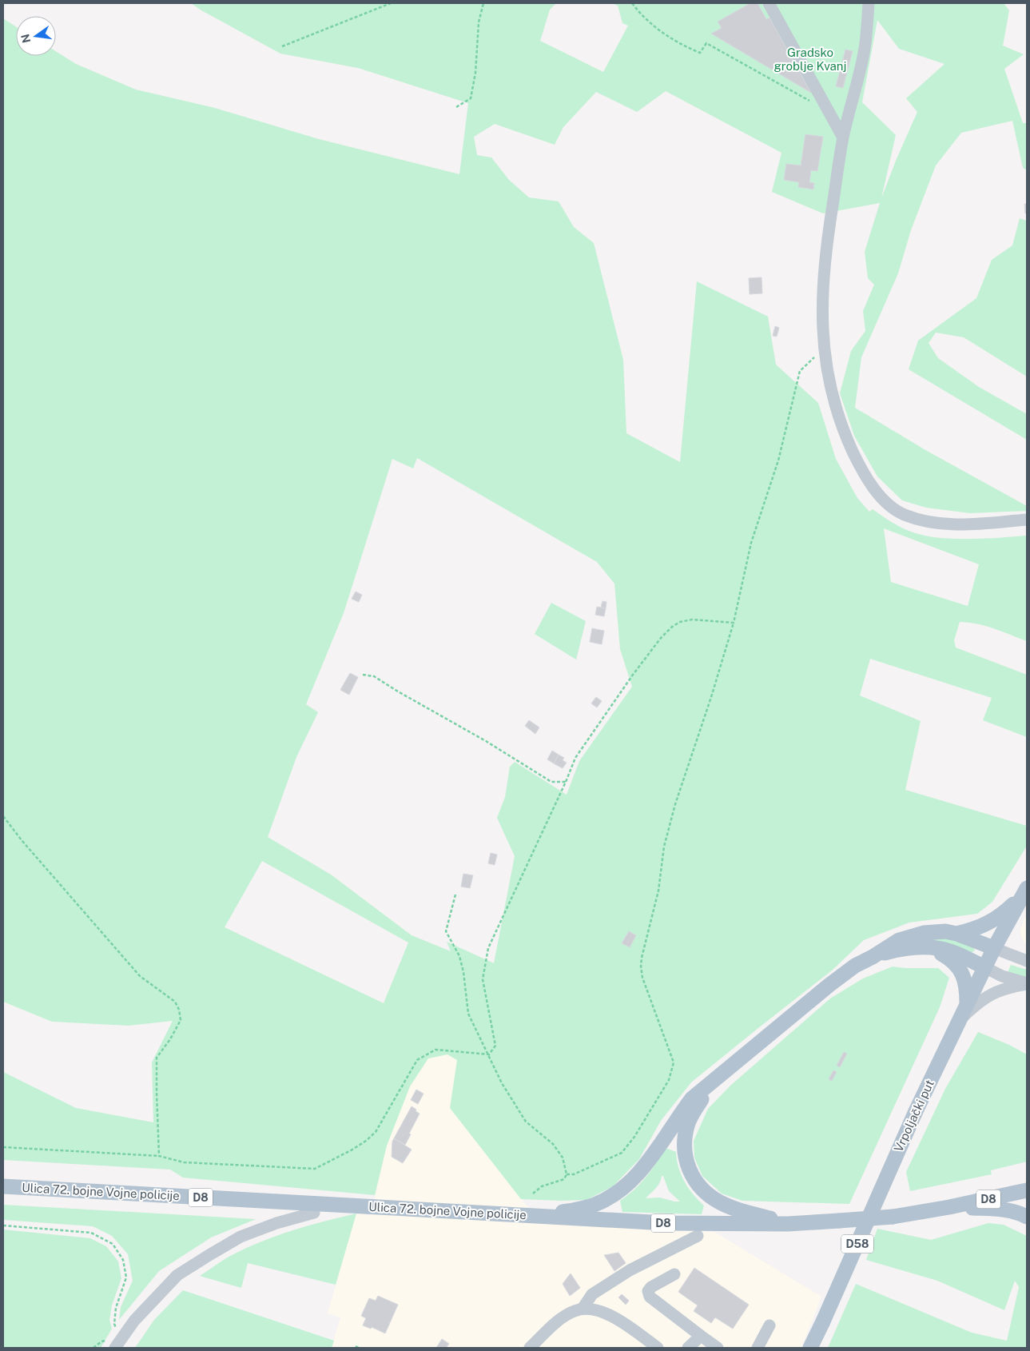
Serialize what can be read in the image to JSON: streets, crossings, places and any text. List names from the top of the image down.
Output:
{
  "streets": {
    "main road": [
      "Vrpoljački put",
      "Ulica 72. bojne Vojne policije",
      "D8",
      "D58"
    ]
  },
  "crossings": [
    ["Ulica 72. bojne Vojne policije", "D8"]
  ],
  "parks": ["Gradsko groblje Kvanj"],
  "north": "left"
}
